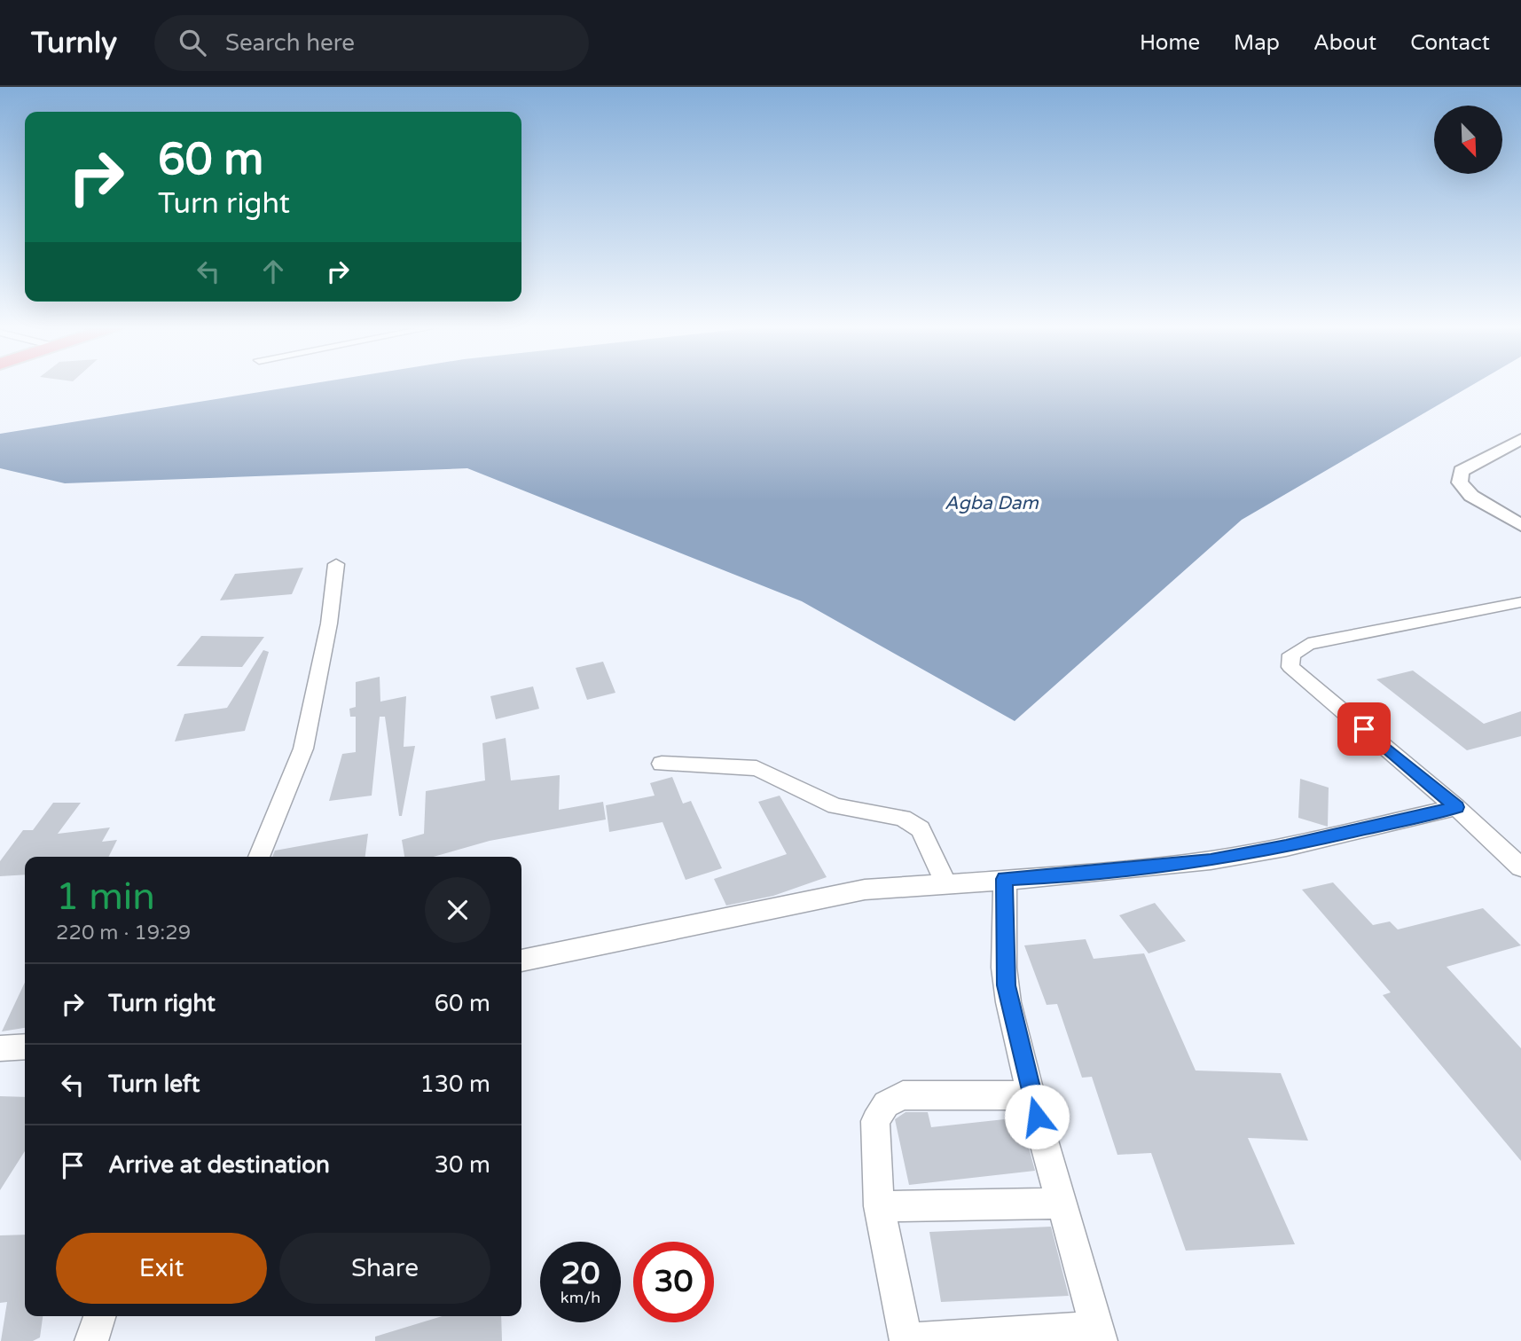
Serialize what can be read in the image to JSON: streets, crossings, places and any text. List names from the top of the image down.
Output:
{
  "water": ["Agba Dam"],
  "north": "bottom right",
  "page": {
    "header": "Turnly",
    "search": "Search here",
    "nav": [
      "Home",
      "Map",
      "About",
      "Contact"
    ],
    "turn": ["60 m", "Turn right"],
    "heading": ["1 min", "220 m · 19:29"],
    "list": [
      {
        "name": "Turn right",
        "value": "60 m"
      },
      {
        "name": "Turn left",
        "value": "130 m"
      },
      {
        "name": "Arrive at destination",
        "value": "30 m"
      }
    ],
    "buttons": ["Exit", "Share"],
    "speed": "20 km/h",
    "limit": "30"
  }
}
